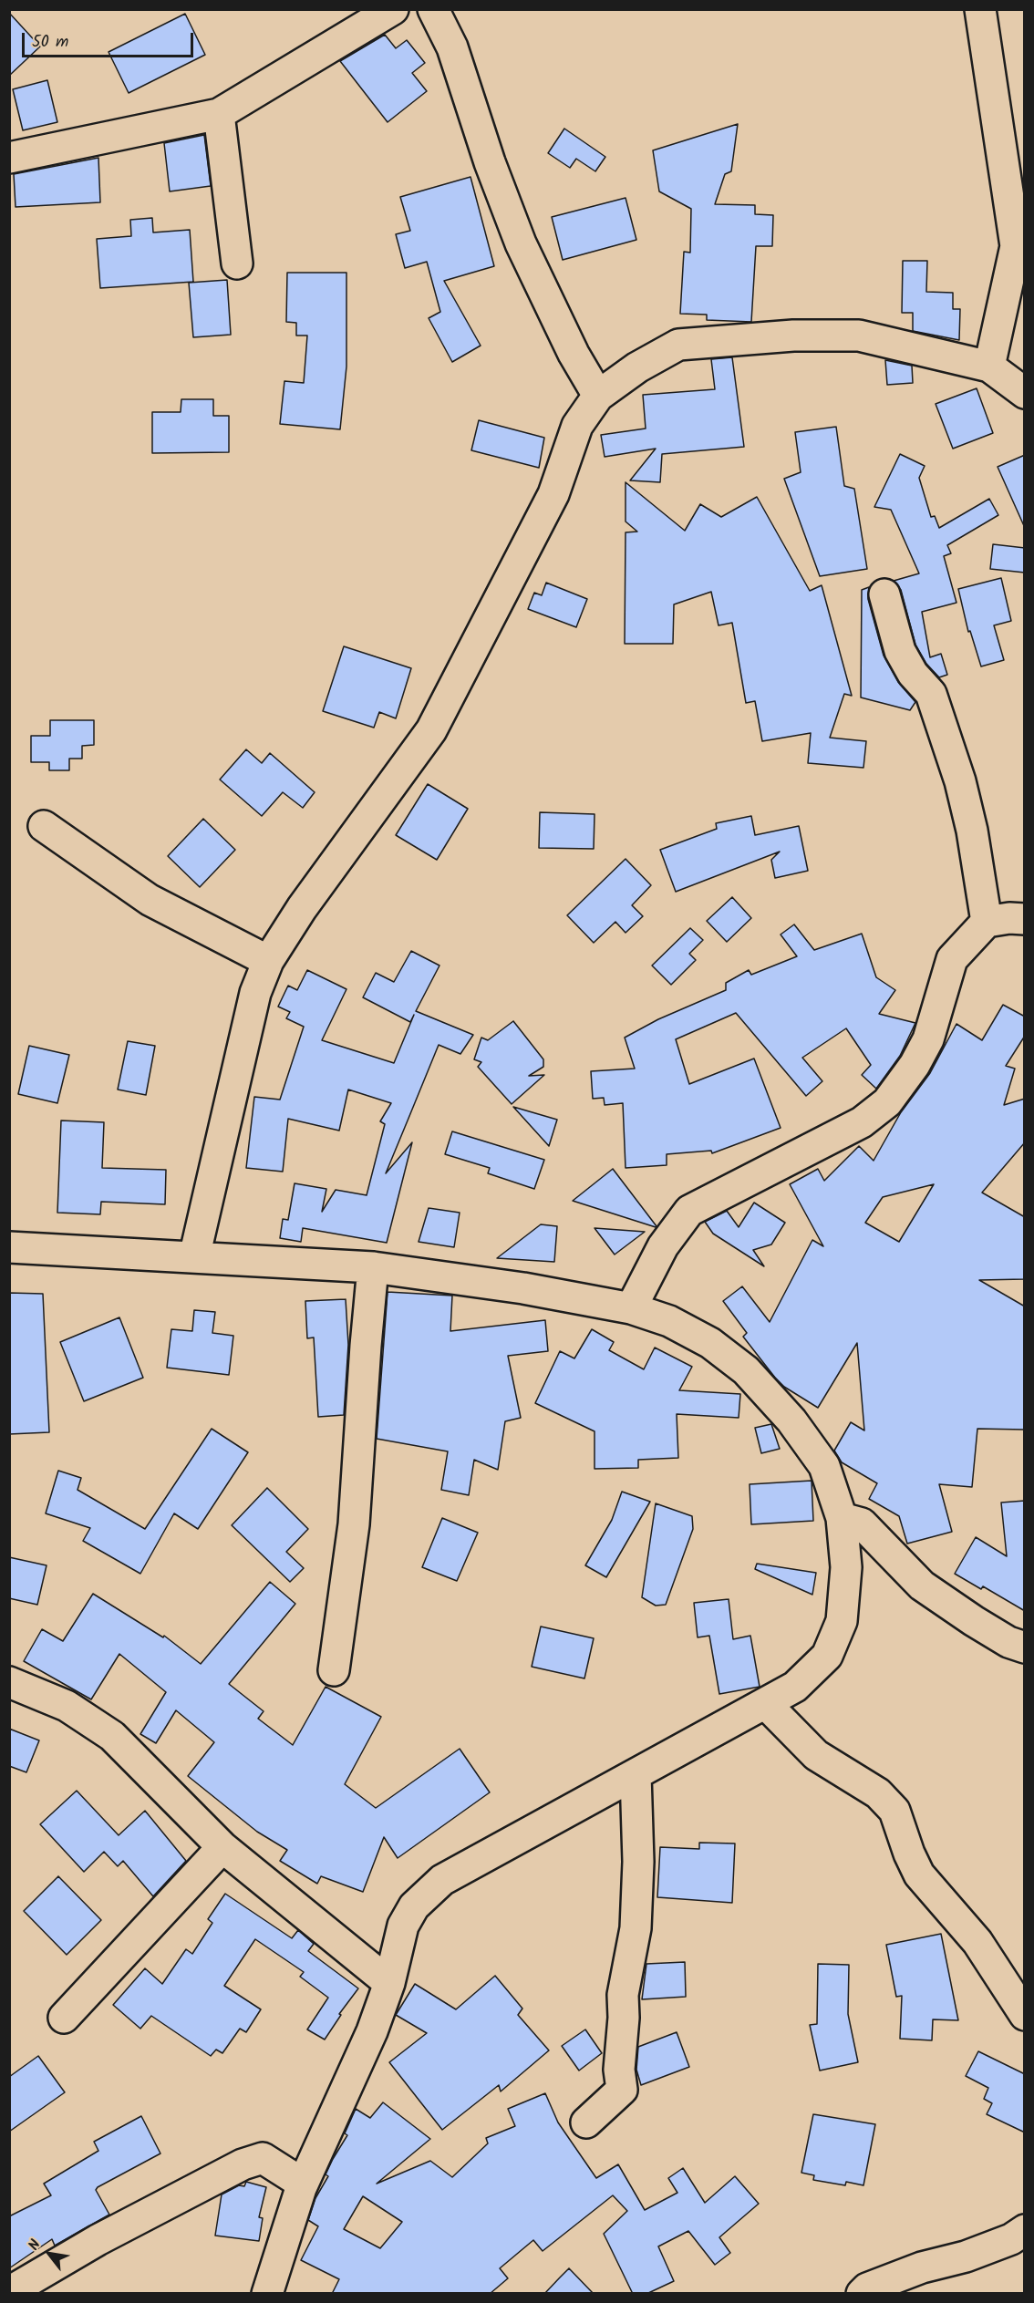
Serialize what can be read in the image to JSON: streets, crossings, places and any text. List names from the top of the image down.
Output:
{
  "scale_bar": "50 m",
  "north": "top left"
}
